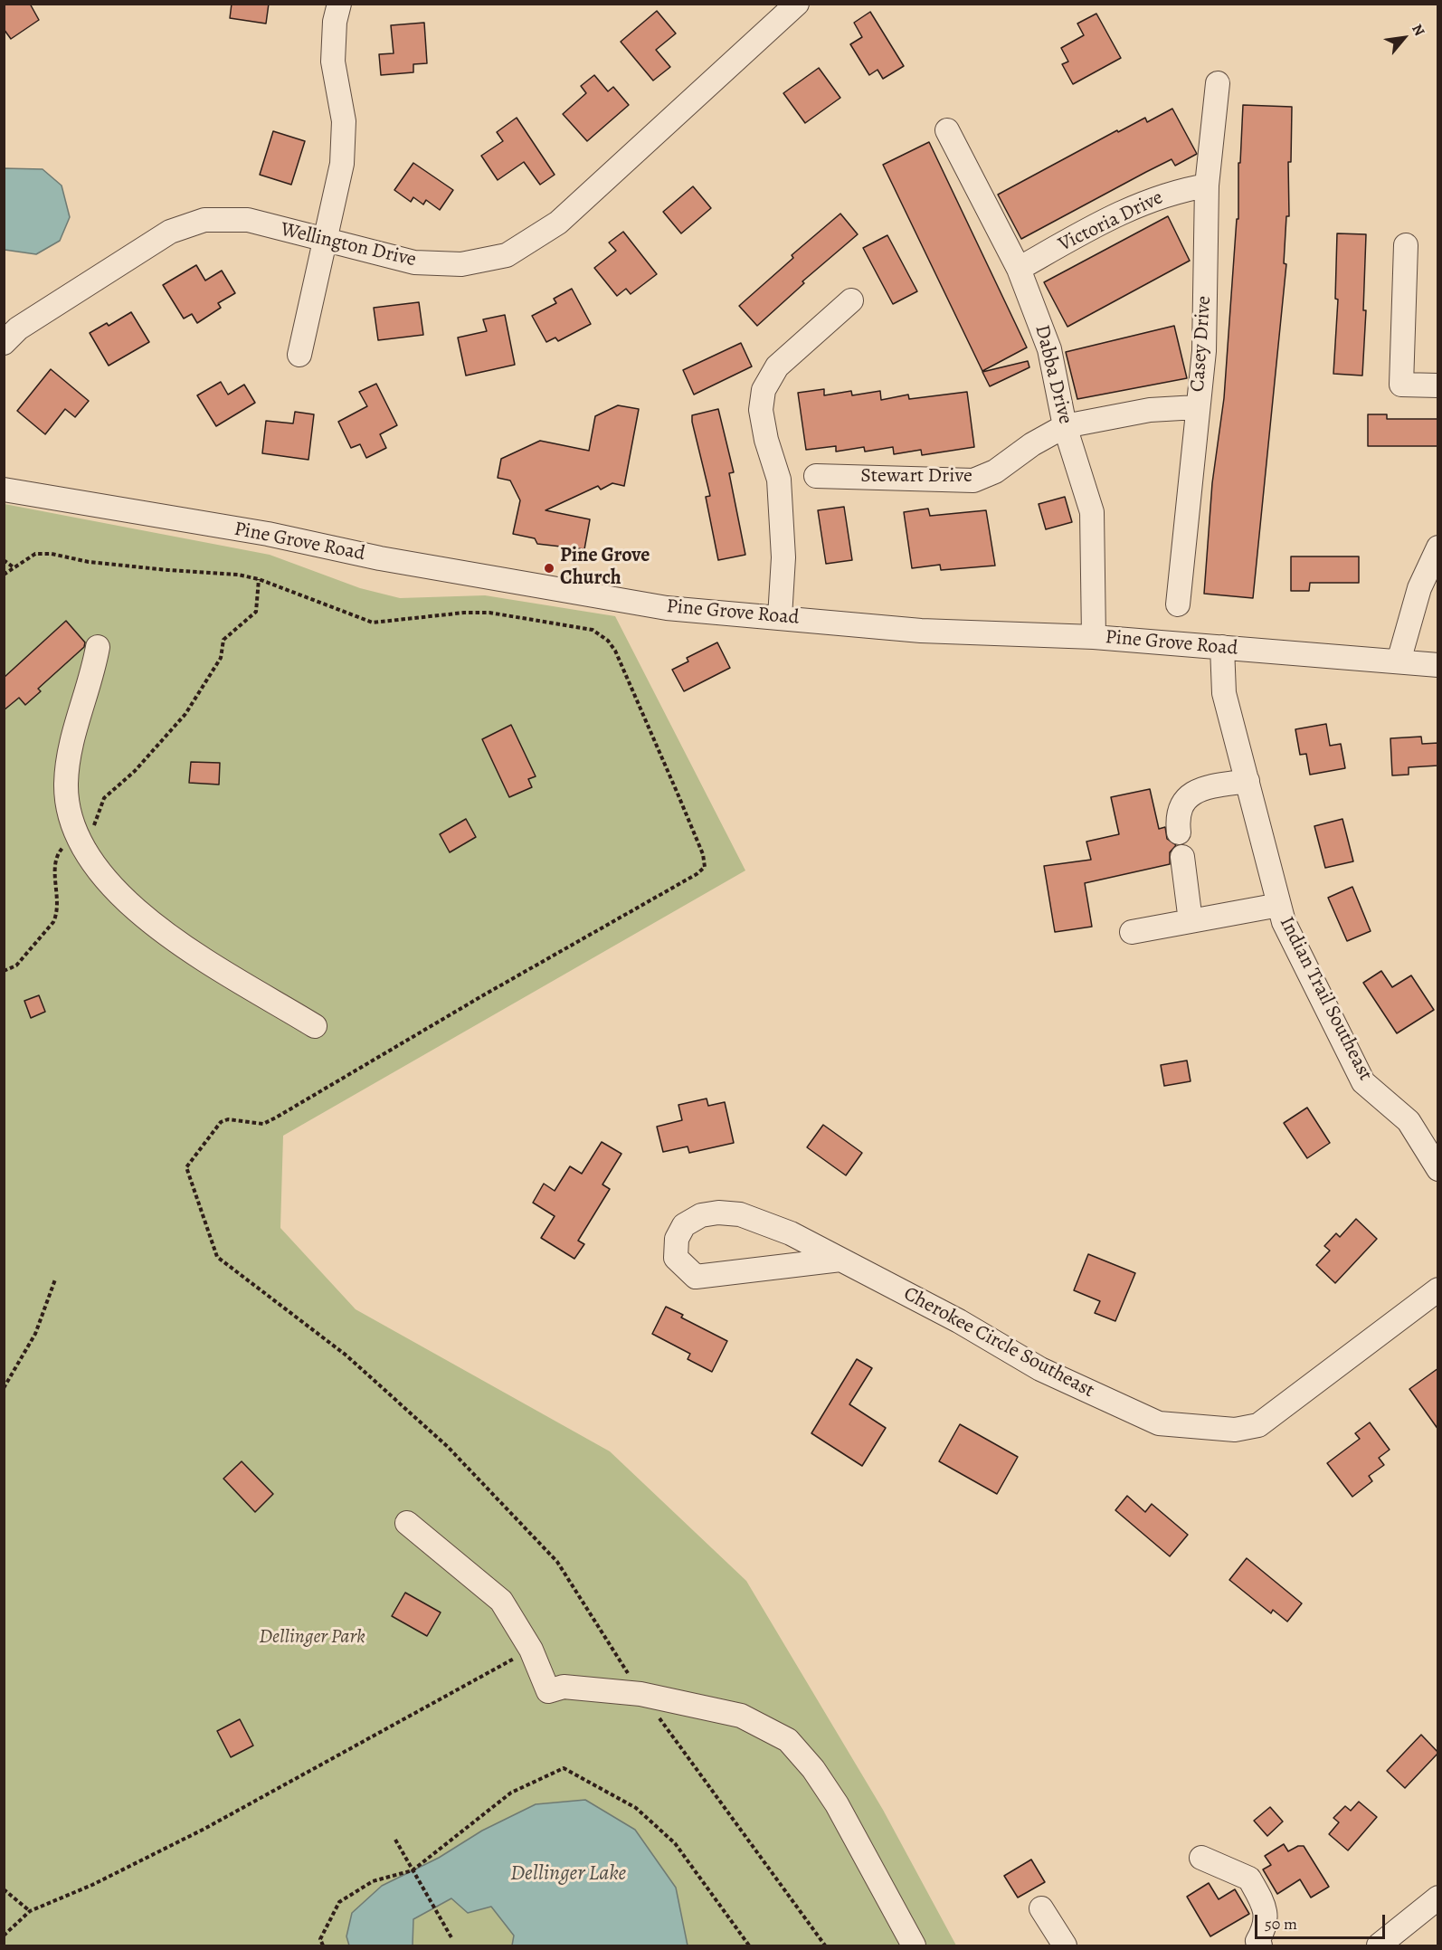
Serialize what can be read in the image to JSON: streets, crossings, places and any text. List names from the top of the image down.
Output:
{
  "streets": {
    "street": [
      "Victoria Drive",
      "Wellington Drive",
      "Casey Drive",
      "Dabba Drive",
      "Stewart Drive",
      "Pine Grove Road",
      "Indian Trail Southeast",
      "Cherokee Circle Southeast"
    ]
  },
  "crossings": [
    ["Victoria Drive", "Casey Drive"],
    ["Victoria Drive", "Dabba Drive"],
    ["Casey Drive", "Stewart Drive"],
    ["Dabba Drive", "Stewart Drive"],
    ["Dabba Drive", "Pine Grove Road"],
    ["Pine Grove Road", "Indian Trail Southeast"]
  ],
  "water": ["Dellinger Lake"],
  "parks": ["Dellinger Park"],
  "places": ["Pine Grove Church"],
  "scale_bar": "50 m",
  "north": "top right"
}
